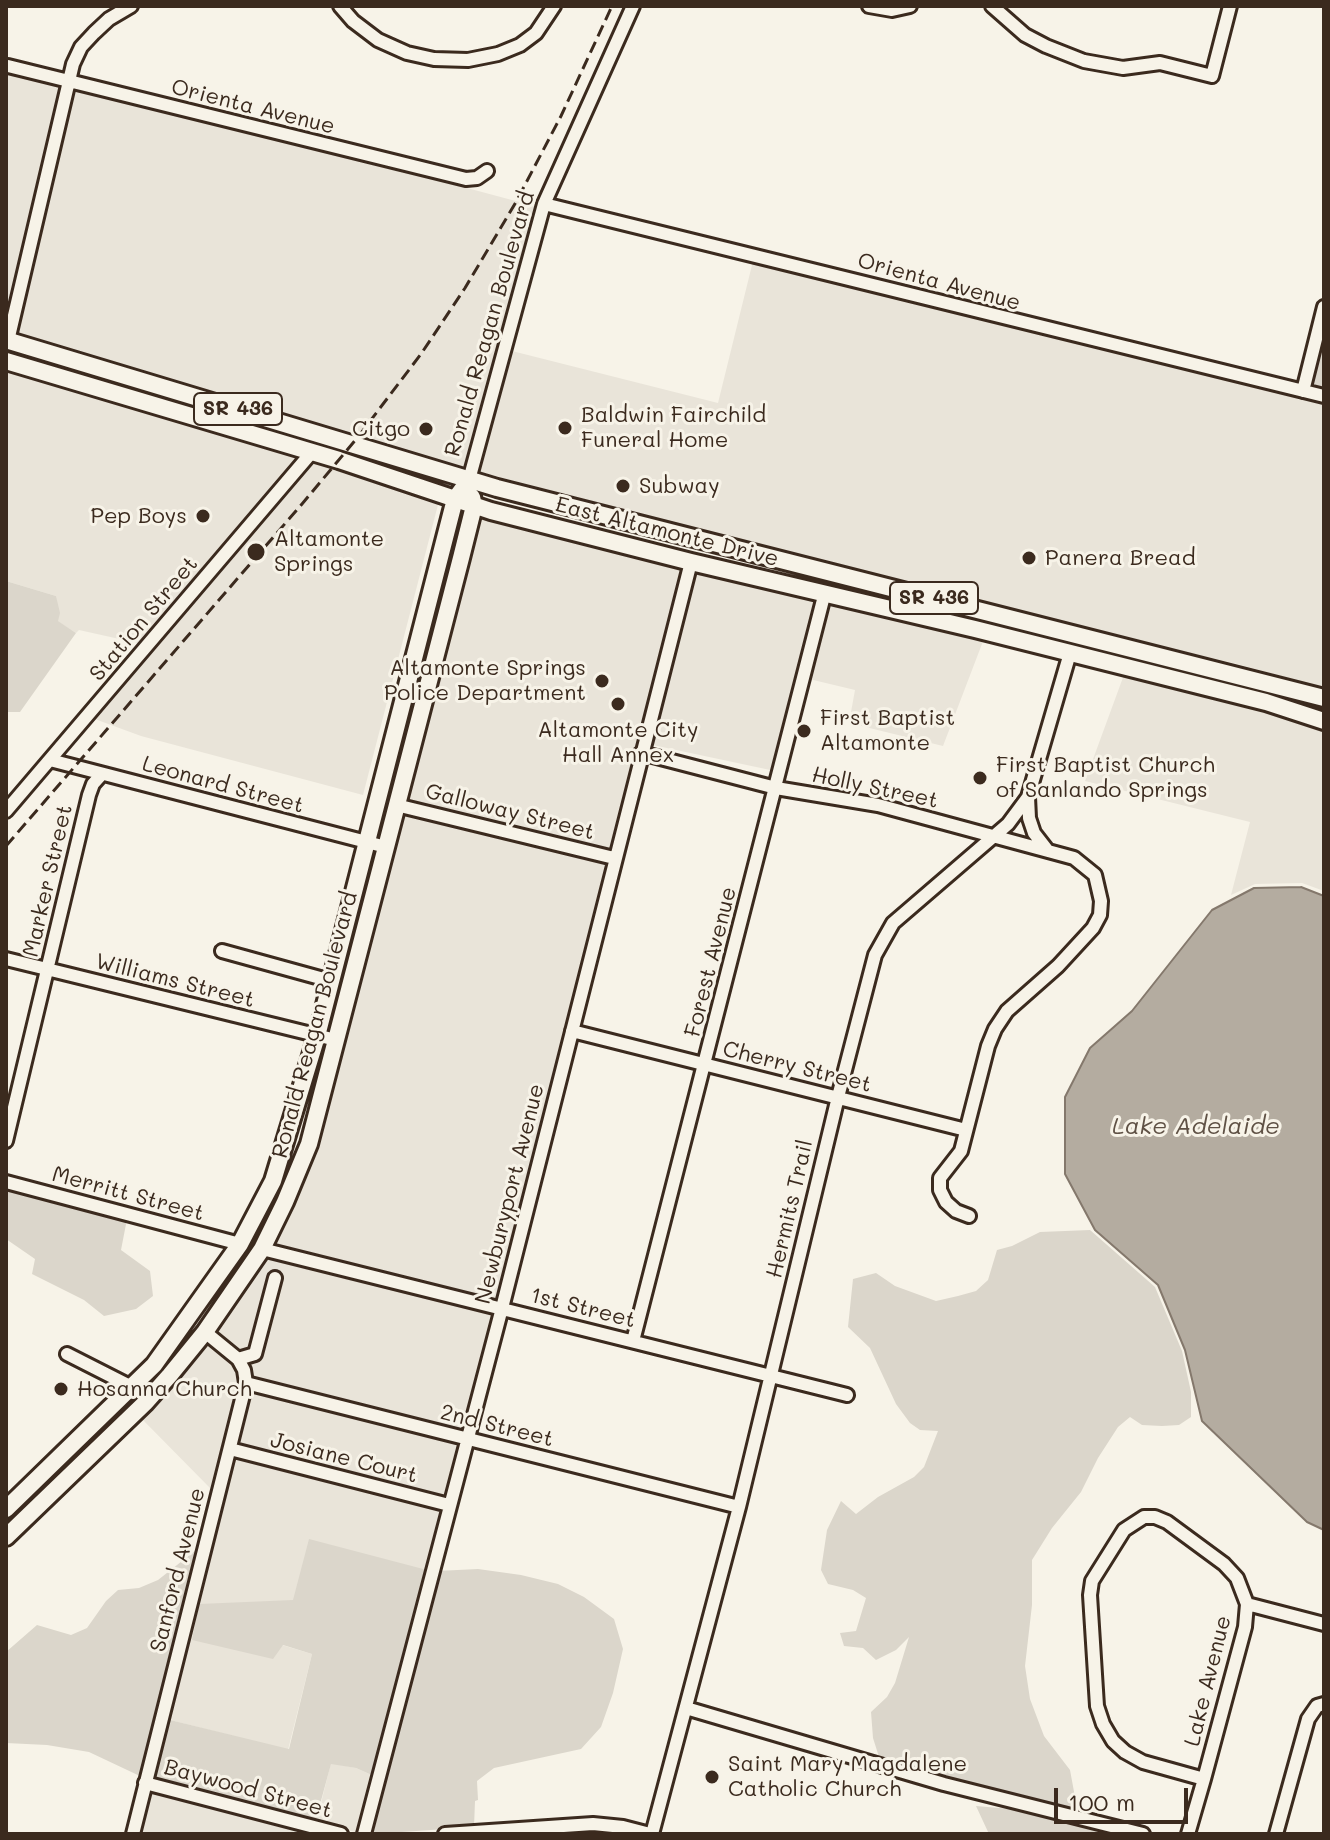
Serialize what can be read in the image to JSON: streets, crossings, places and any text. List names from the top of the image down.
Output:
{
  "streets": {
    "main road": ["Ronald Reagan Boulevard", "SR 436", "East Altamonte Drive"],
    "street": [
      "Orienta Avenue",
      "Station Street",
      "Leonard Street",
      "Holly Street",
      "Galloway Street",
      "Marker Street",
      "Forest Avenue",
      "Williams Street",
      "Cherry Street",
      "Merritt Street",
      "Newburyport Avenue",
      "Hermits Trail",
      "1st Street",
      "2nd Street",
      "Josiane Court",
      "Sanford Avenue",
      "Lake Avenue",
      "Baywood Street"
    ]
  },
  "crossings": [
    ["Orienta Avenue", "Ronald Reagan Boulevard"],
    ["Ronald Reagan Boulevard", "East Altamonte Drive"],
    ["Ronald Reagan Boulevard", "Leonard Street"],
    ["Ronald Reagan Boulevard", "Galloway Street"],
    ["Ronald Reagan Boulevard", "Williams Street"],
    ["Ronald Reagan Boulevard", "Merritt Street"],
    ["Ronald Reagan Boulevard", "1st Street"],
    ["East Altamonte Drive", "Station Street"],
    ["East Altamonte Drive", "Forest Avenue"],
    ["East Altamonte Drive", "Newburyport Avenue"],
    ["East Altamonte Drive", "Hermits Trail"],
    ["Station Street", "Leonard Street"],
    ["Leonard Street", "Marker Street"],
    ["Holly Street", "Forest Avenue"],
    ["Holly Street", "Cherry Street"],
    ["Holly Street", "Newburyport Avenue"],
    ["Holly Street", "Hermits Trail"],
    ["Galloway Street", "Newburyport Avenue"],
    ["Marker Street", "Williams Street"],
    ["Forest Avenue", "Cherry Street"],
    ["Forest Avenue", "1st Street"],
    ["Cherry Street", "Newburyport Avenue"],
    ["Cherry Street", "Hermits Trail"],
    ["Newburyport Avenue", "1st Street"],
    ["Newburyport Avenue", "2nd Street"],
    ["Newburyport Avenue", "Josiane Court"],
    ["Hermits Trail", "1st Street"],
    ["Hermits Trail", "2nd Street"],
    ["2nd Street", "Sanford Avenue"],
    ["Josiane Court", "Sanford Avenue"],
    ["Sanford Avenue", "Baywood Street"]
  ],
  "water": ["Lake Adelaide"],
  "places": [
    "Baldwin Fairchild Funeral Home",
    "Citgo",
    "Subway",
    "Pep Boys",
    "Altamonte Springs",
    "Panera Bread",
    "Altamonte Springs Police Department",
    "Altamonte City Hall Annex",
    "First Baptist Altamonte",
    "First Baptist Church of Sanlando Springs",
    "Hosanna Church",
    "Saint Mary Magdalene Catholic Church"
  ],
  "scale_bar": "100 m"
}
